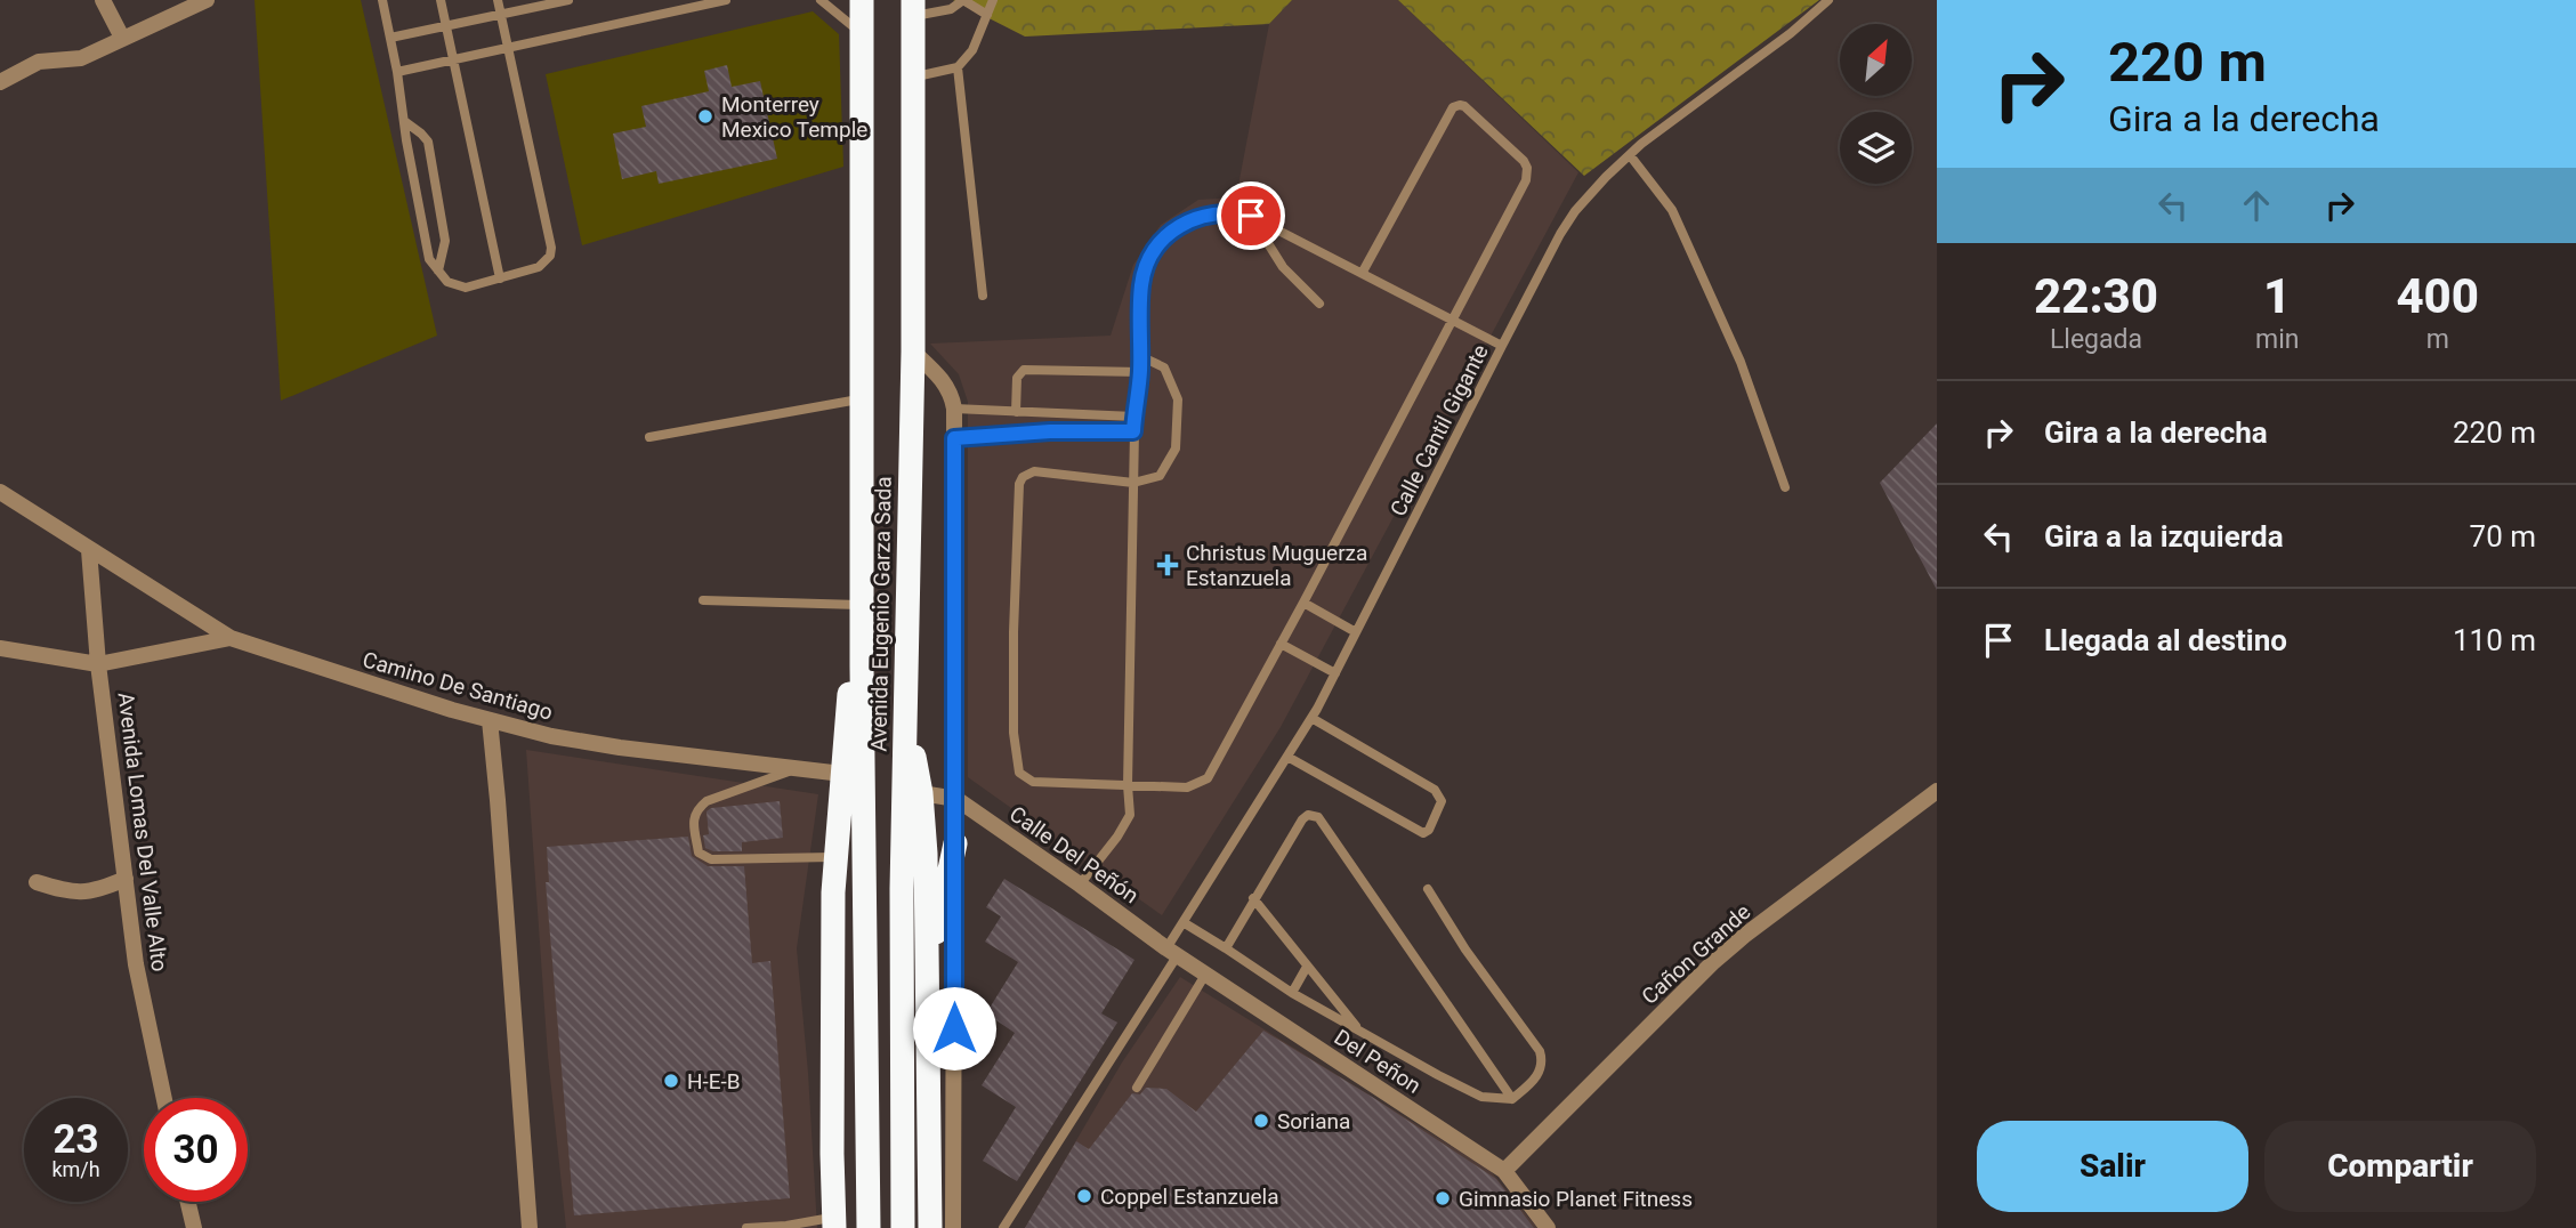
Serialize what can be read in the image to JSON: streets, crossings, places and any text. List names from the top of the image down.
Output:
{
  "streets": {
    "highway": ["Avenida Eugenio Garza Sada"],
    "street": [
      "Camino De Santiago",
      "Avenida Lomas Del Valle Alto",
      "Calle Del Peñón",
      "Cañon Grande",
      "Del Peñon"
    ],
    "lane": ["Calle Cantil Gigante"]
  },
  "crossings": [
    ["Calle Cantil Gigante", "Calle Del Peñón"],
    ["Calle Cantil Gigante", "Del Peñon"],
    ["Camino De Santiago", "Avenida Lomas Del Valle Alto"],
    ["Calle Del Peñón", "Del Peñon"],
    ["Cañon Grande", "Del Peñon"]
  ],
  "places": {
    "other": [
      "Monterrey Mexico Temple",
      "H-E-B",
      "Soriana",
      "Coppel Estanzuela",
      "Gimnasio Planet Fitness"
    ],
    "health": ["Christus Muguerza Estanzuela"]
  },
  "north": "top right",
  "page": {
    "turn": ["220 m", "Gira a la derecha"],
    "eta": [
      "22:30",
      "Llegada",
      "1",
      "min",
      "400",
      "m"
    ],
    "list": [
      {
        "name": "Gira a la derecha",
        "value": "220 m"
      },
      {
        "name": "Gira a la izquierda",
        "value": "70 m"
      },
      {
        "name": "Llegada al destino",
        "value": "110 m"
      }
    ],
    "speed": "23 km/h",
    "limit": "30",
    "buttons": ["Salir", "Compartir"]
  }
}
